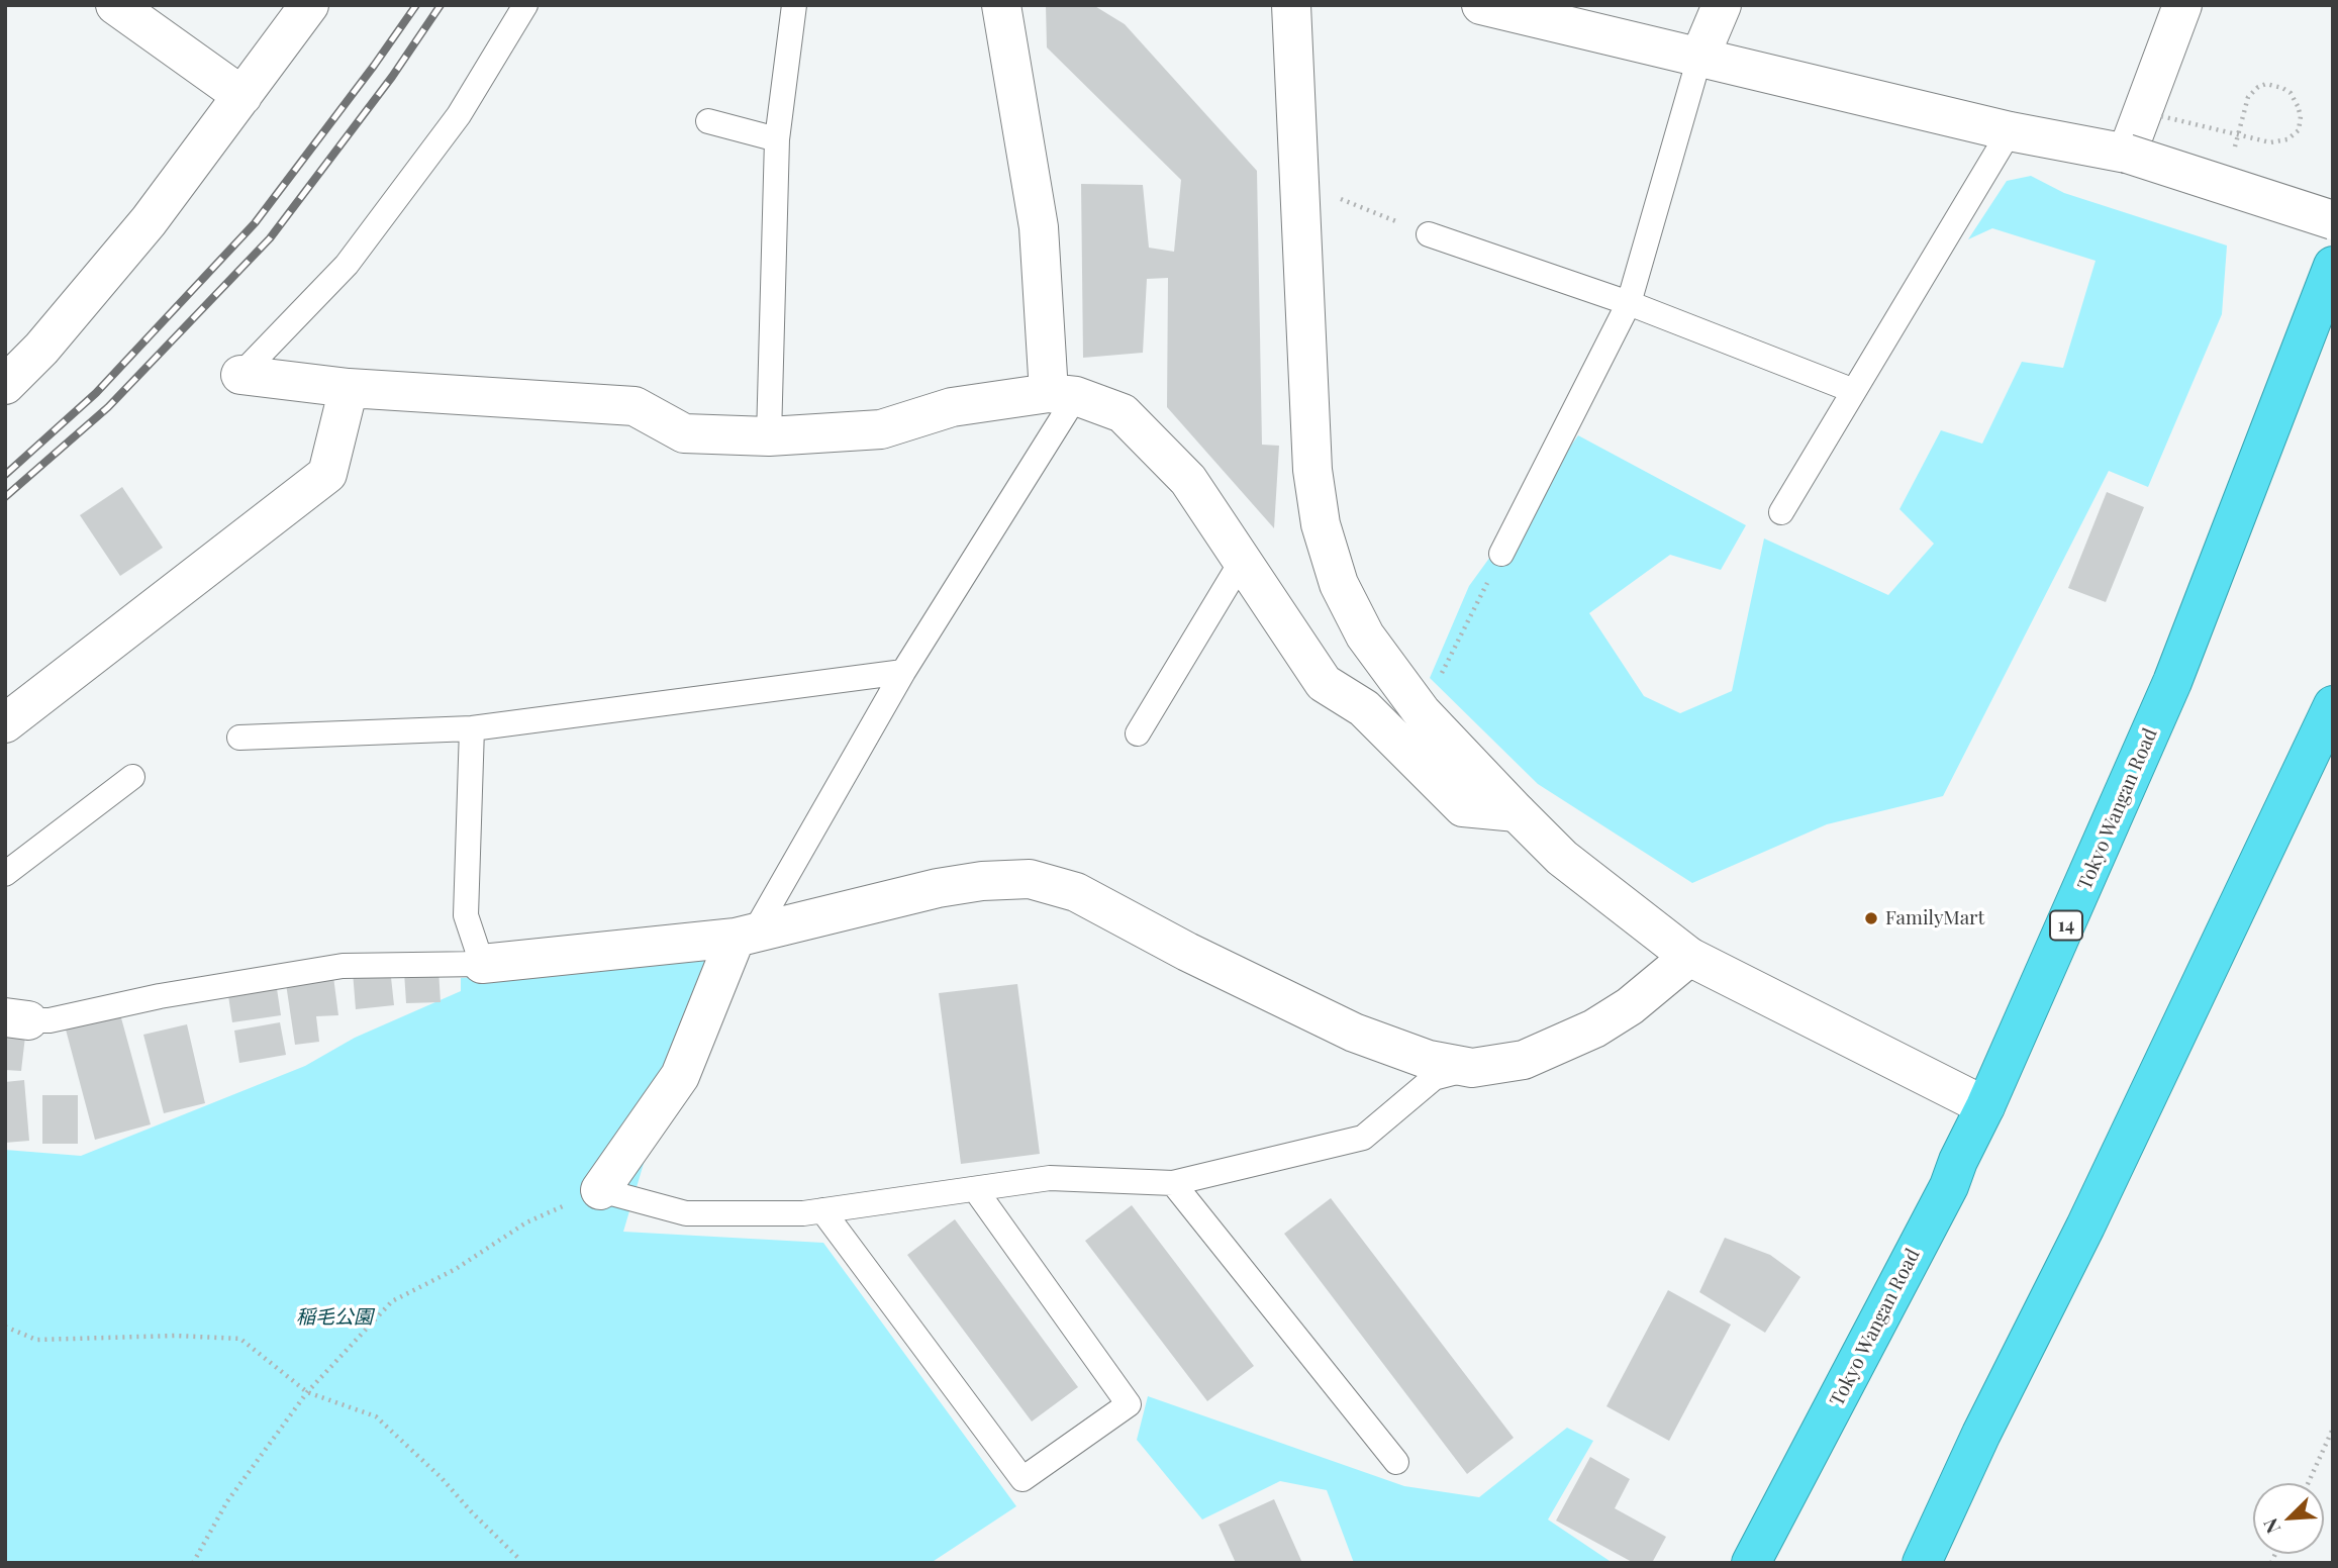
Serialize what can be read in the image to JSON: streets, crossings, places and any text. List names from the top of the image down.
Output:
{
  "streets": {
    "highway": ["Tokyo Wangan Road", "14"]
  },
  "parks": ["稲毛公園"],
  "places": ["FamilyMart"],
  "north": "bottom left"
}
